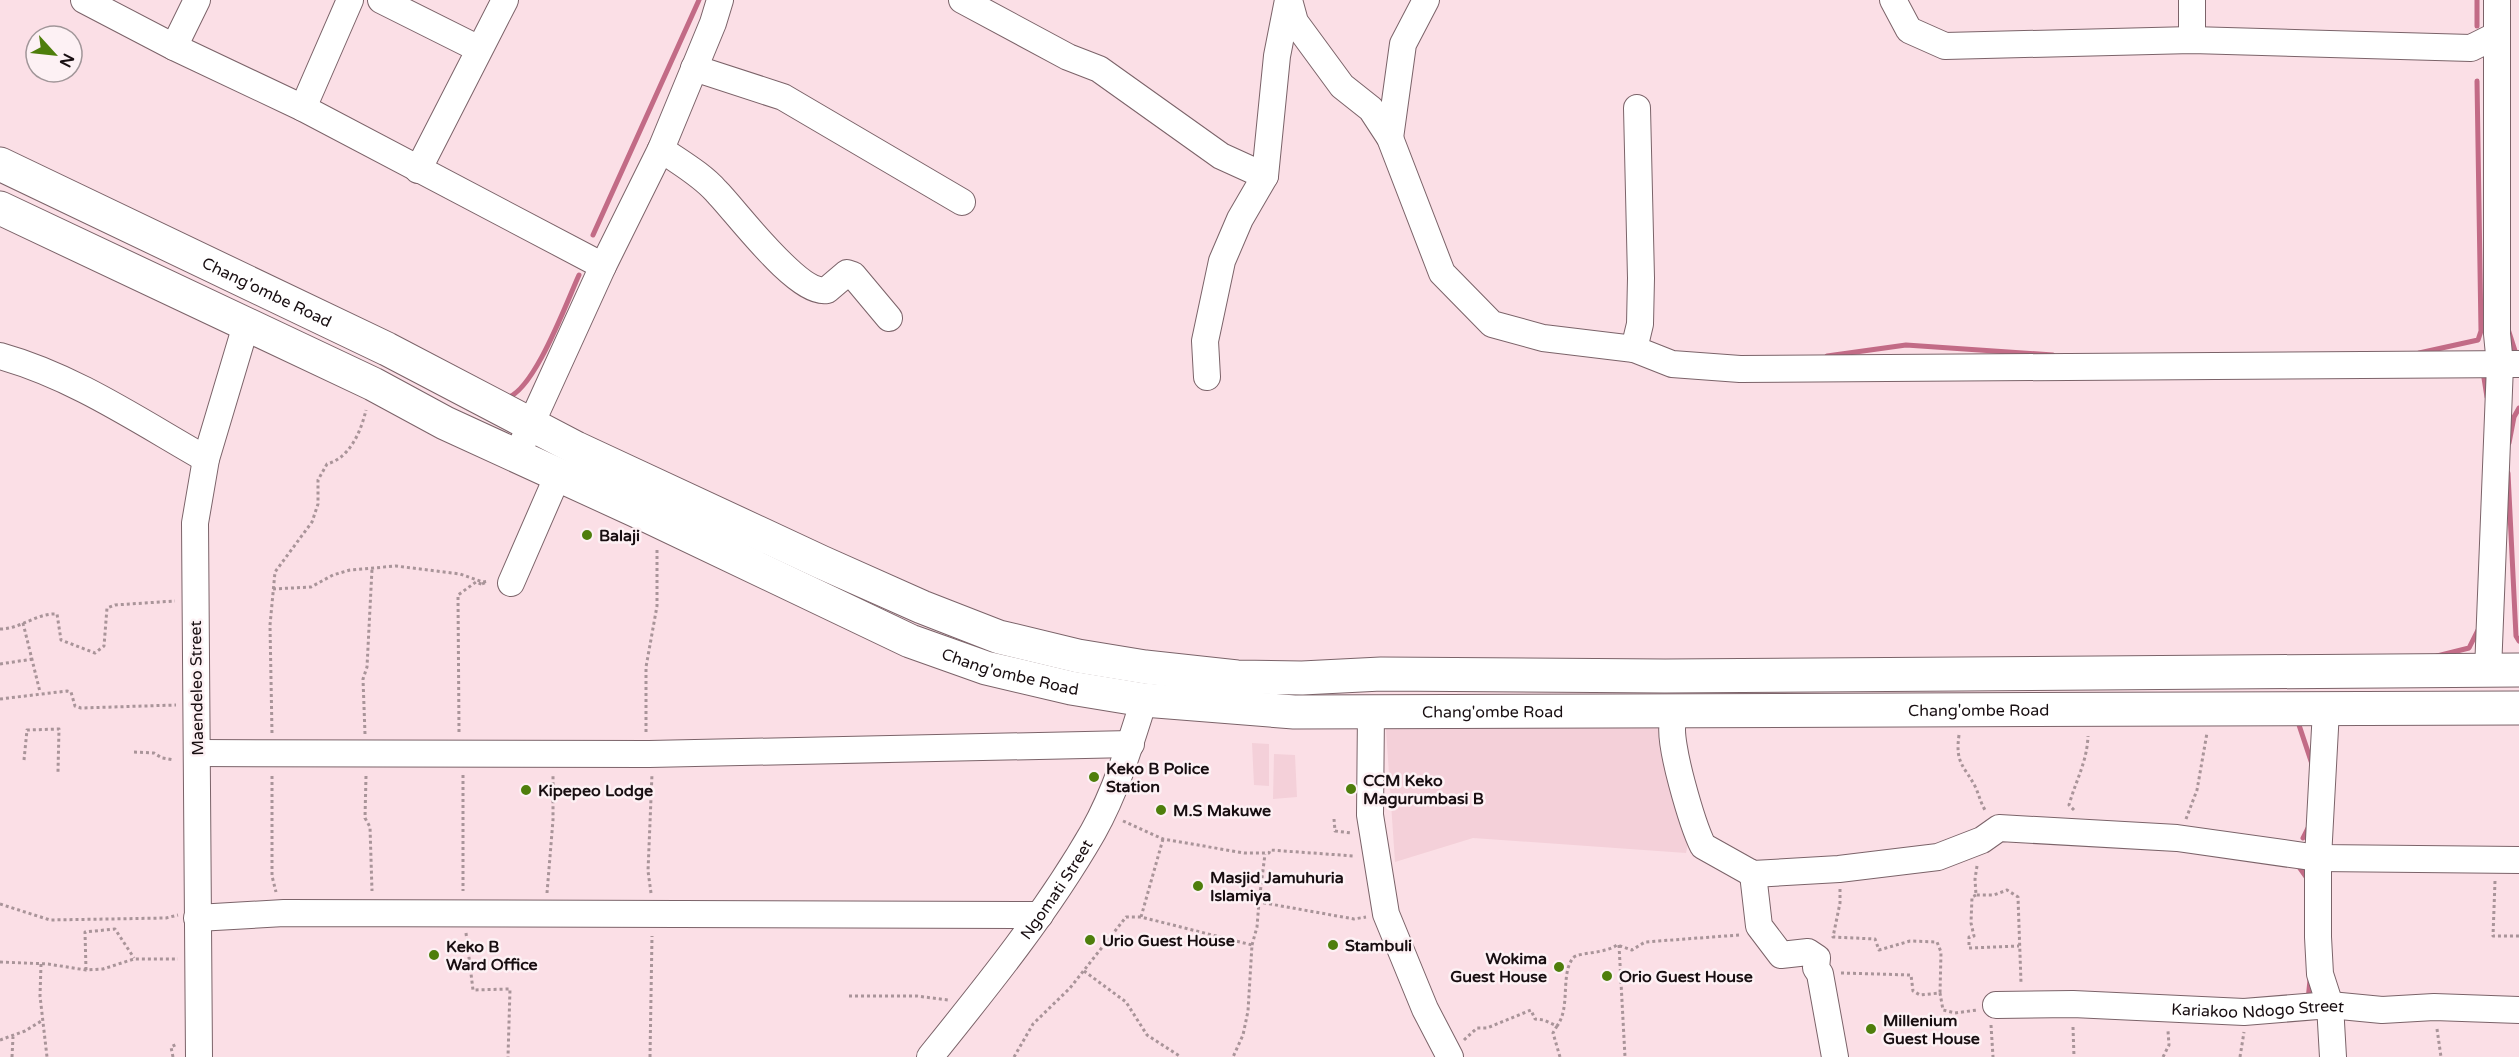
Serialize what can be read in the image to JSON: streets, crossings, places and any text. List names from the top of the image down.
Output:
{
  "streets": {
    "main road": ["Chang'ombe Road"],
    "street": ["Maendeleo Street", "Ngomati Street", "Kariakoo Ndogo Street"]
  },
  "crossings": [
    ["Chang'ombe Road", "Maendeleo Street"],
    ["Chang'ombe Road", "Ngomati Street"]
  ],
  "places": [
    "Balaji",
    "Keko B Police Station",
    "CCM Keko Magurumbasi B",
    "Kipepeo Lodge",
    "M.S Makuwe",
    "Masjid Jamuhuria Islamiya",
    "Urio Guest House",
    "Stambuli",
    "Keko B Ward Office",
    "Wokima Guest House",
    "Orio Guest House",
    "Millenium Guest House"
  ],
  "north": "bottom right"
}
